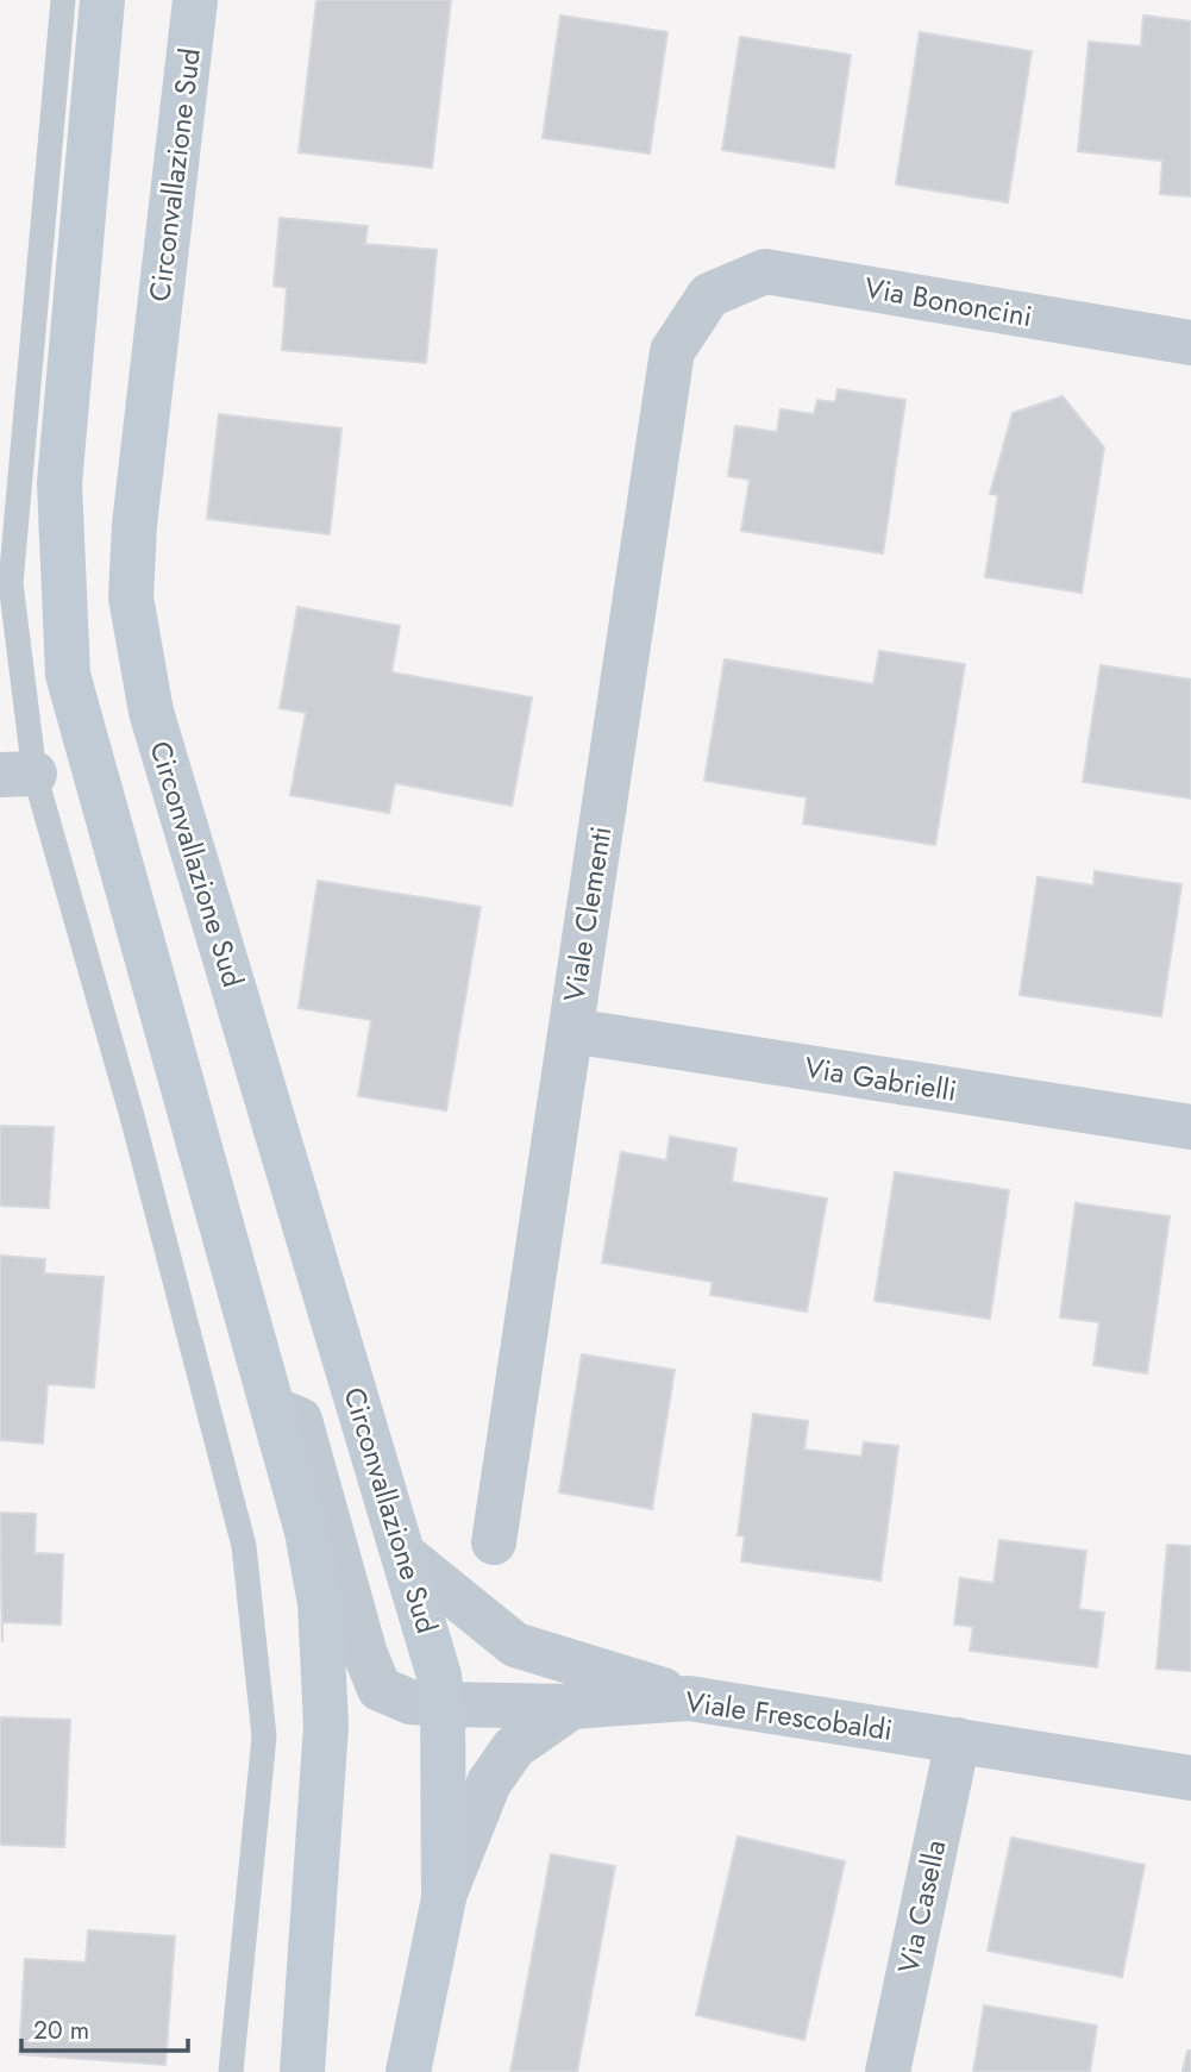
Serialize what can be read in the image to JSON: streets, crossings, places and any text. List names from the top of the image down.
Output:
{
  "streets": {
    "main road": ["Circonvallazione Sud"],
    "street": [
      "Via Bononcini",
      "Viale Clementi",
      "Via Gabrielli",
      "Viale Frescobaldi",
      "Via Casella"
    ]
  },
  "crossings": [
    ["Circonvallazione Sud", "Viale Frescobaldi"],
    ["Via Bononcini", "Viale Clementi"],
    ["Viale Clementi", "Via Gabrielli"],
    ["Viale Frescobaldi", "Via Casella"]
  ],
  "scale_bar": "20 m"
}
